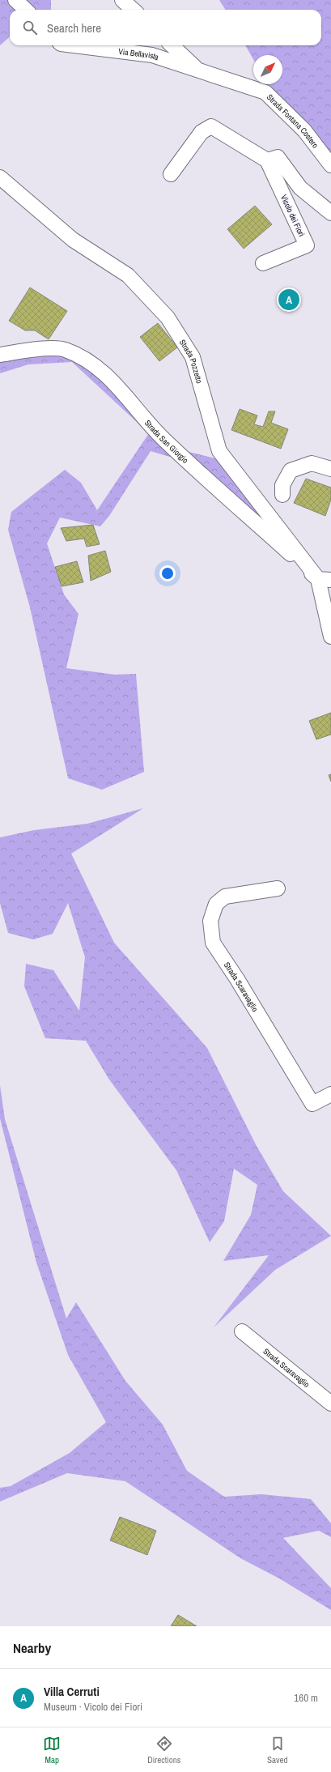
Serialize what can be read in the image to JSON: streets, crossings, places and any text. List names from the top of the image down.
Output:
{
  "streets": {
    "street": [
      "Via Bellavista",
      "Strada Fontana Costero",
      "Vicolo dei Fiori",
      "Strada Pozzetto",
      "Strada San Giorgio",
      "Strada Scaravaglio"
    ]
  },
  "crossings": [
    ["Via Bellavista", "Strada Fontana Costero"],
    ["Strada Pozzetto", "Strada San Giorgio"]
  ],
  "north": "top right",
  "page": {
    "search": "Search here",
    "pins": "A",
    "heading": "Nearby",
    "list": [
      {
        "mark": "A",
        "name": "Villa Cerruti",
        "note": "Museum · Vicolo dei Fiori",
        "value": "160 m"
      }
    ],
    "nav": ["Map", "Directions", "Saved"]
  }
}
